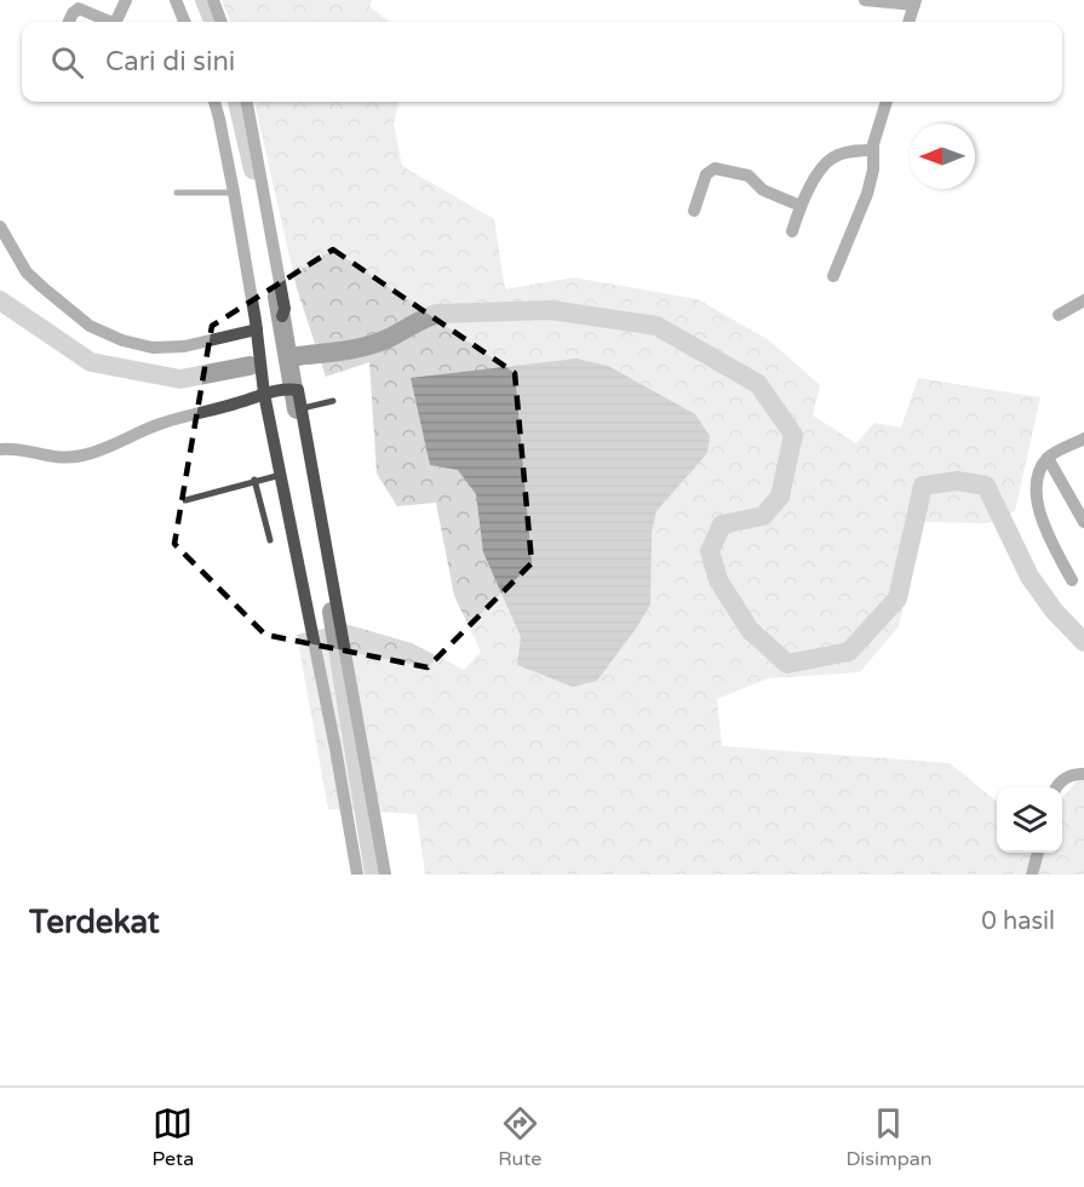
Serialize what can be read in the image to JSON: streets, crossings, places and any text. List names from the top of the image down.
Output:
{
  "north": "left",
  "page": {
    "search": "Cari di sini",
    "heading": ["Terdekat", "0 hasil"],
    "nav": ["Peta", "Rute", "Disimpan"]
  }
}
